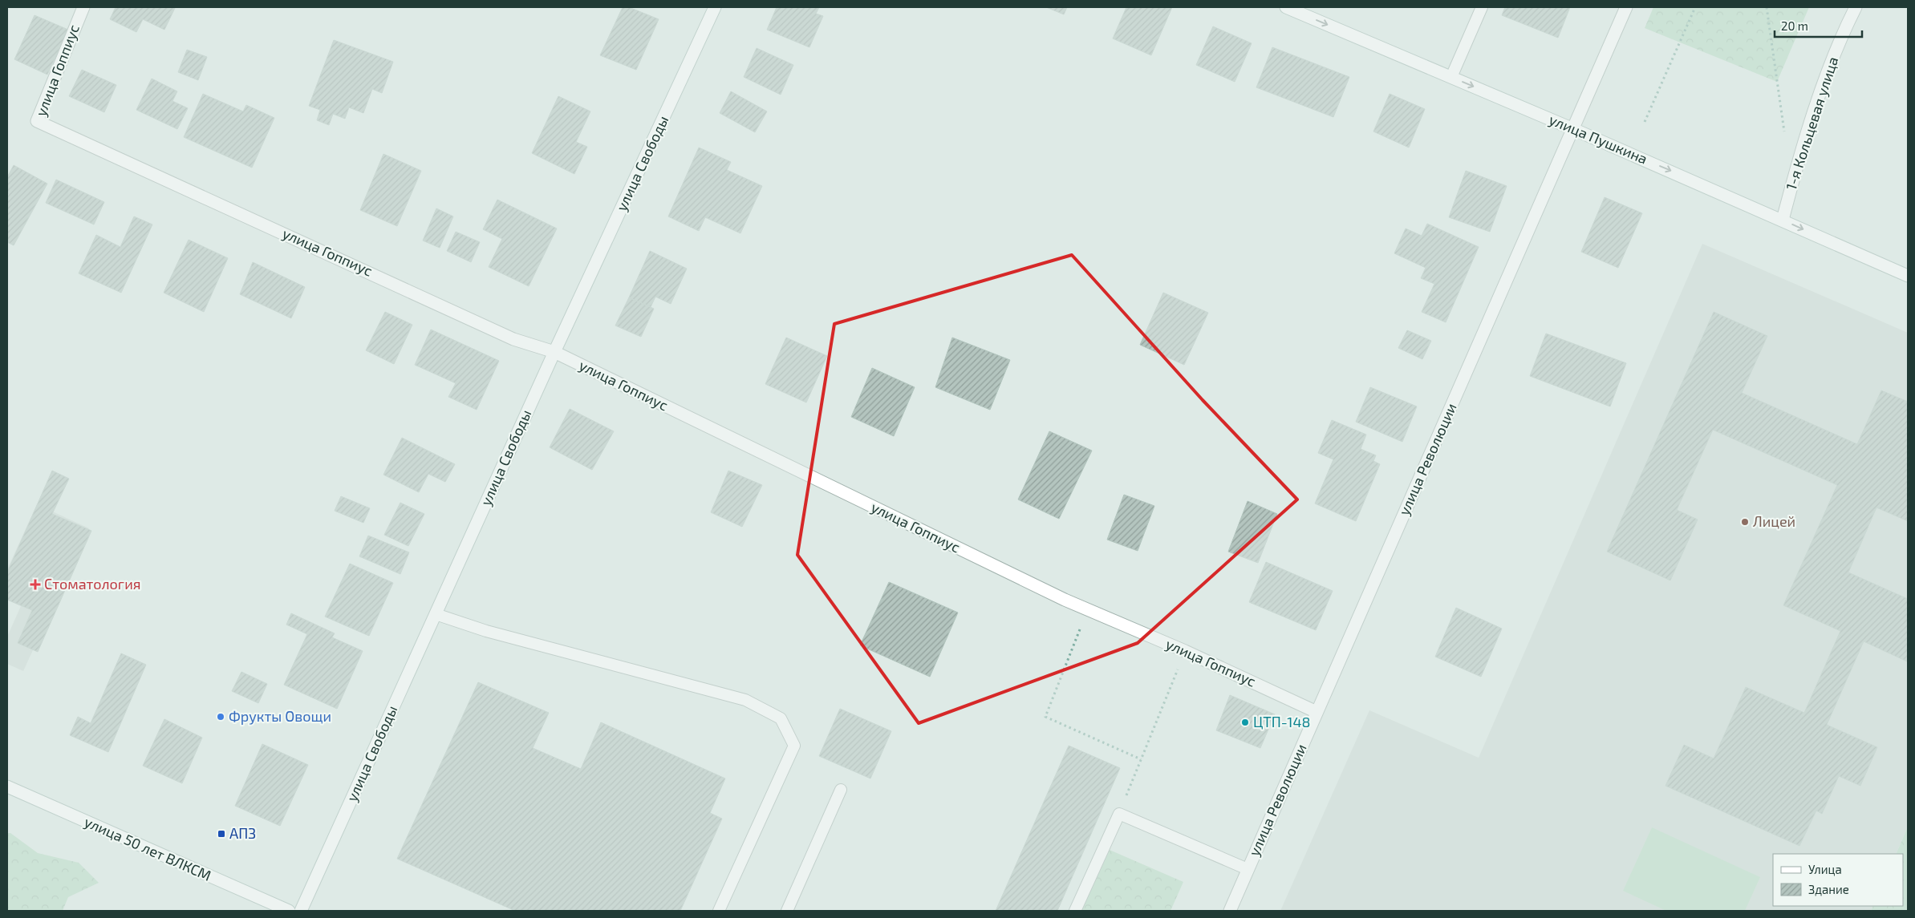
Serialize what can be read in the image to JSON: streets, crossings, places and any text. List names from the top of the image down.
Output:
{
  "streets": {
    "street": [
      "улица Гоппиус",
      "1-я Кольцевая улица",
      "улица Пушкина",
      "улица Свободы",
      "улица Революции",
      "улица 50 лет ВЛКСМ"
    ]
  },
  "crossings": [
    ["улица Гоппиус", "улица Свободы"],
    ["улица Гоппиус", "улица Революции"],
    ["1-я Кольцевая улица", "улица Пушкина"],
    ["улица Пушкина", "улица Революции"]
  ],
  "one_way": ["улица Пушкина"],
  "places": {
    "other": ["Лицей", "Фрукты Овощи", "ЦТП-148"],
    "health": ["Стоматология"],
    "transit": ["АПЗ"]
  },
  "legend": ["Улица", "Здание"],
  "scale_bar": "20 m"
}
